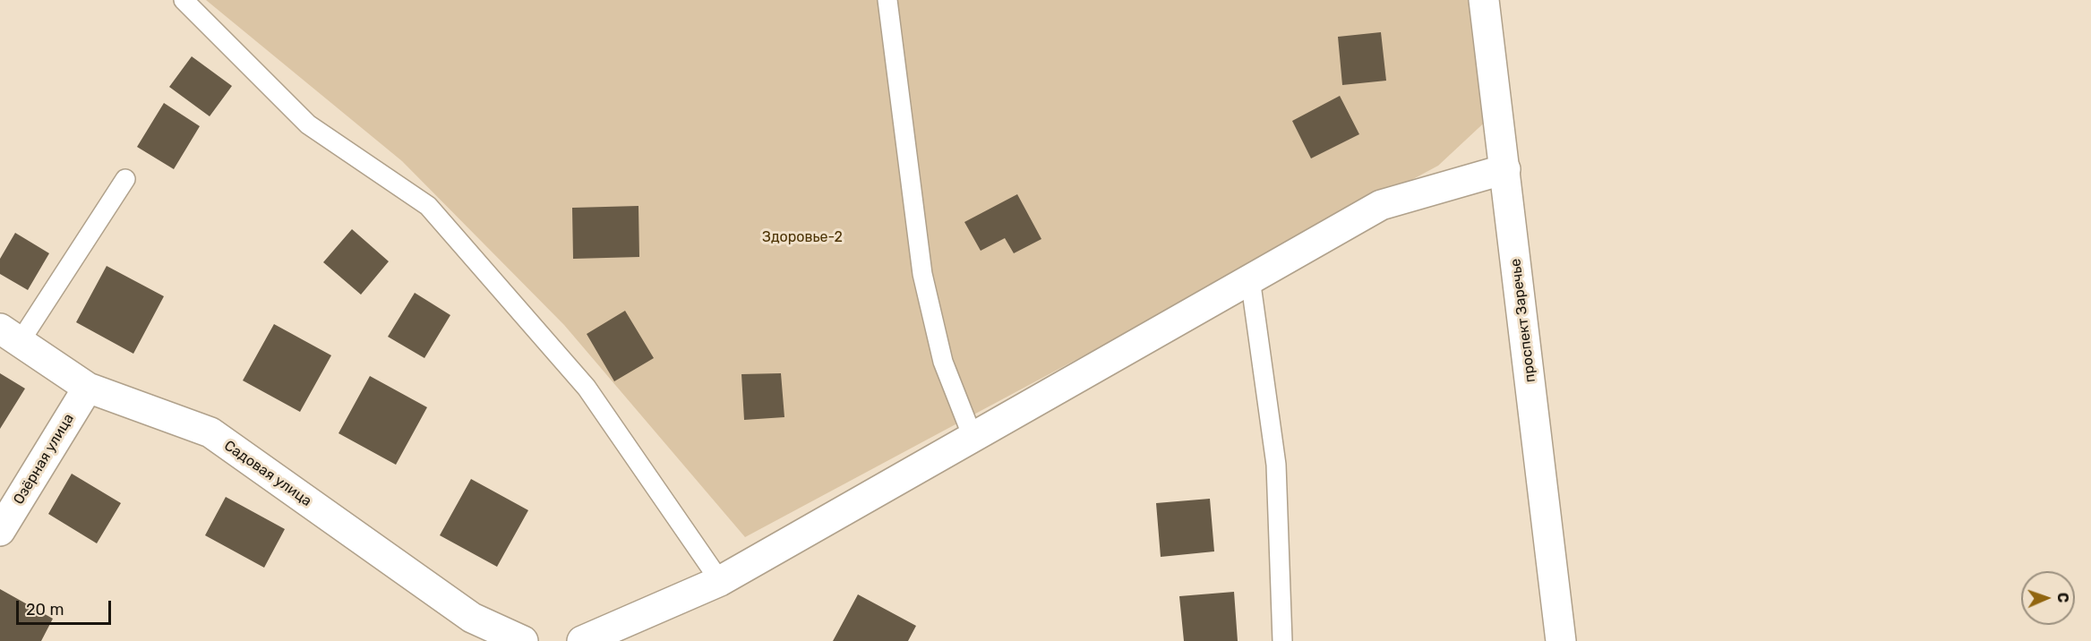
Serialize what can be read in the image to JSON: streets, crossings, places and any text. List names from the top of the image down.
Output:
{
  "streets": {
    "street": ["проспект Заречье", "Озёрная улица", "Садовая улица"]
  },
  "crossings": [
    ["Озёрная улица", "Садовая улица"]
  ],
  "parks": ["Здоровье-2"],
  "scale_bar": "20 m",
  "north": "right"
}
